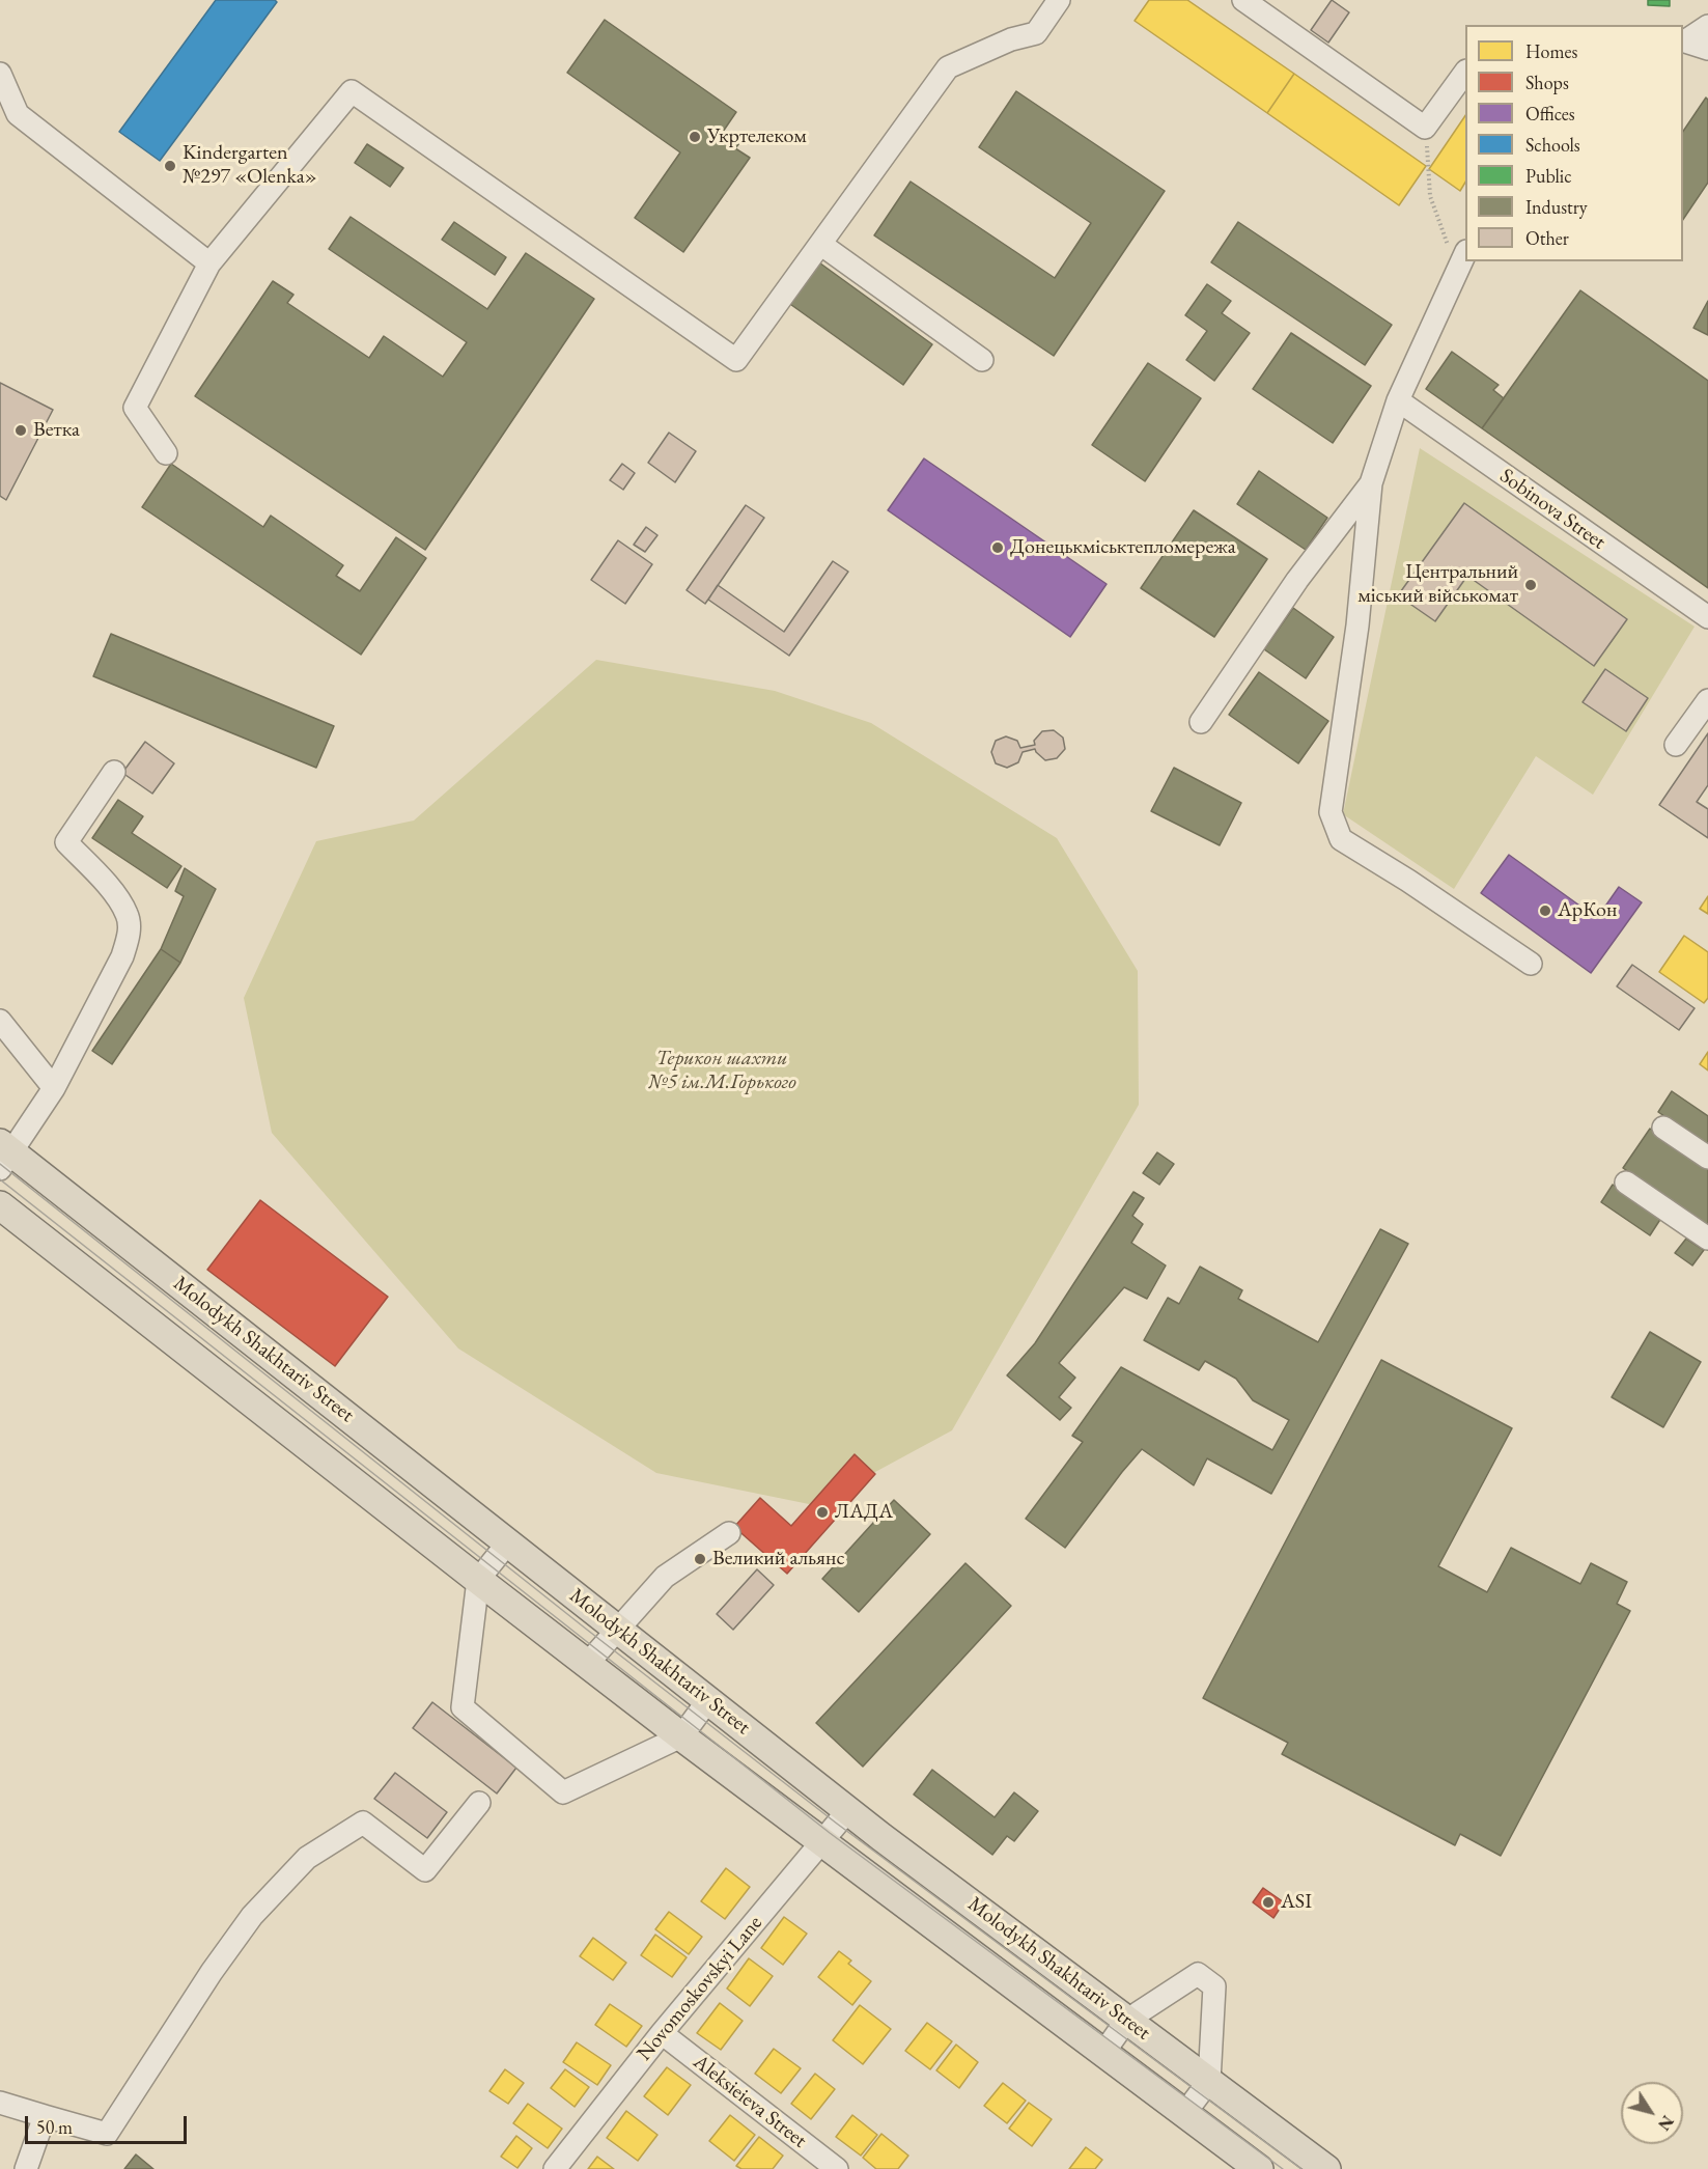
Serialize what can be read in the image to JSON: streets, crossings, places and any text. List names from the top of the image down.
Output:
{
  "streets": {
    "main road": ["Molodykh Shakhtariv Street"],
    "street": ["Sobinova Street", "Novomoskovskyi Lane", "Aleksieieva Street"]
  },
  "crossings": [
    ["Molodykh Shakhtariv Street", "Novomoskovskyi Lane"],
    ["Novomoskovskyi Lane", "Aleksieieva Street"]
  ],
  "parks": ["Терикон шахти №5 ім.М.Горького"],
  "places": [
    "Укртелеком",
    "Kindergarten №297 «Olenka»",
    "Ветка",
    "Донецькміськтепломережа",
    "Центральний міський військомат",
    "АрКон",
    "ЛАДА",
    "Великий альянс",
    "ASI"
  ],
  "legend": [
    "Homes",
    "Shops",
    "Offices",
    "Schools",
    "Public",
    "Industry",
    "Other"
  ],
  "scale_bar": "50 m",
  "north": "bottom right"
}
